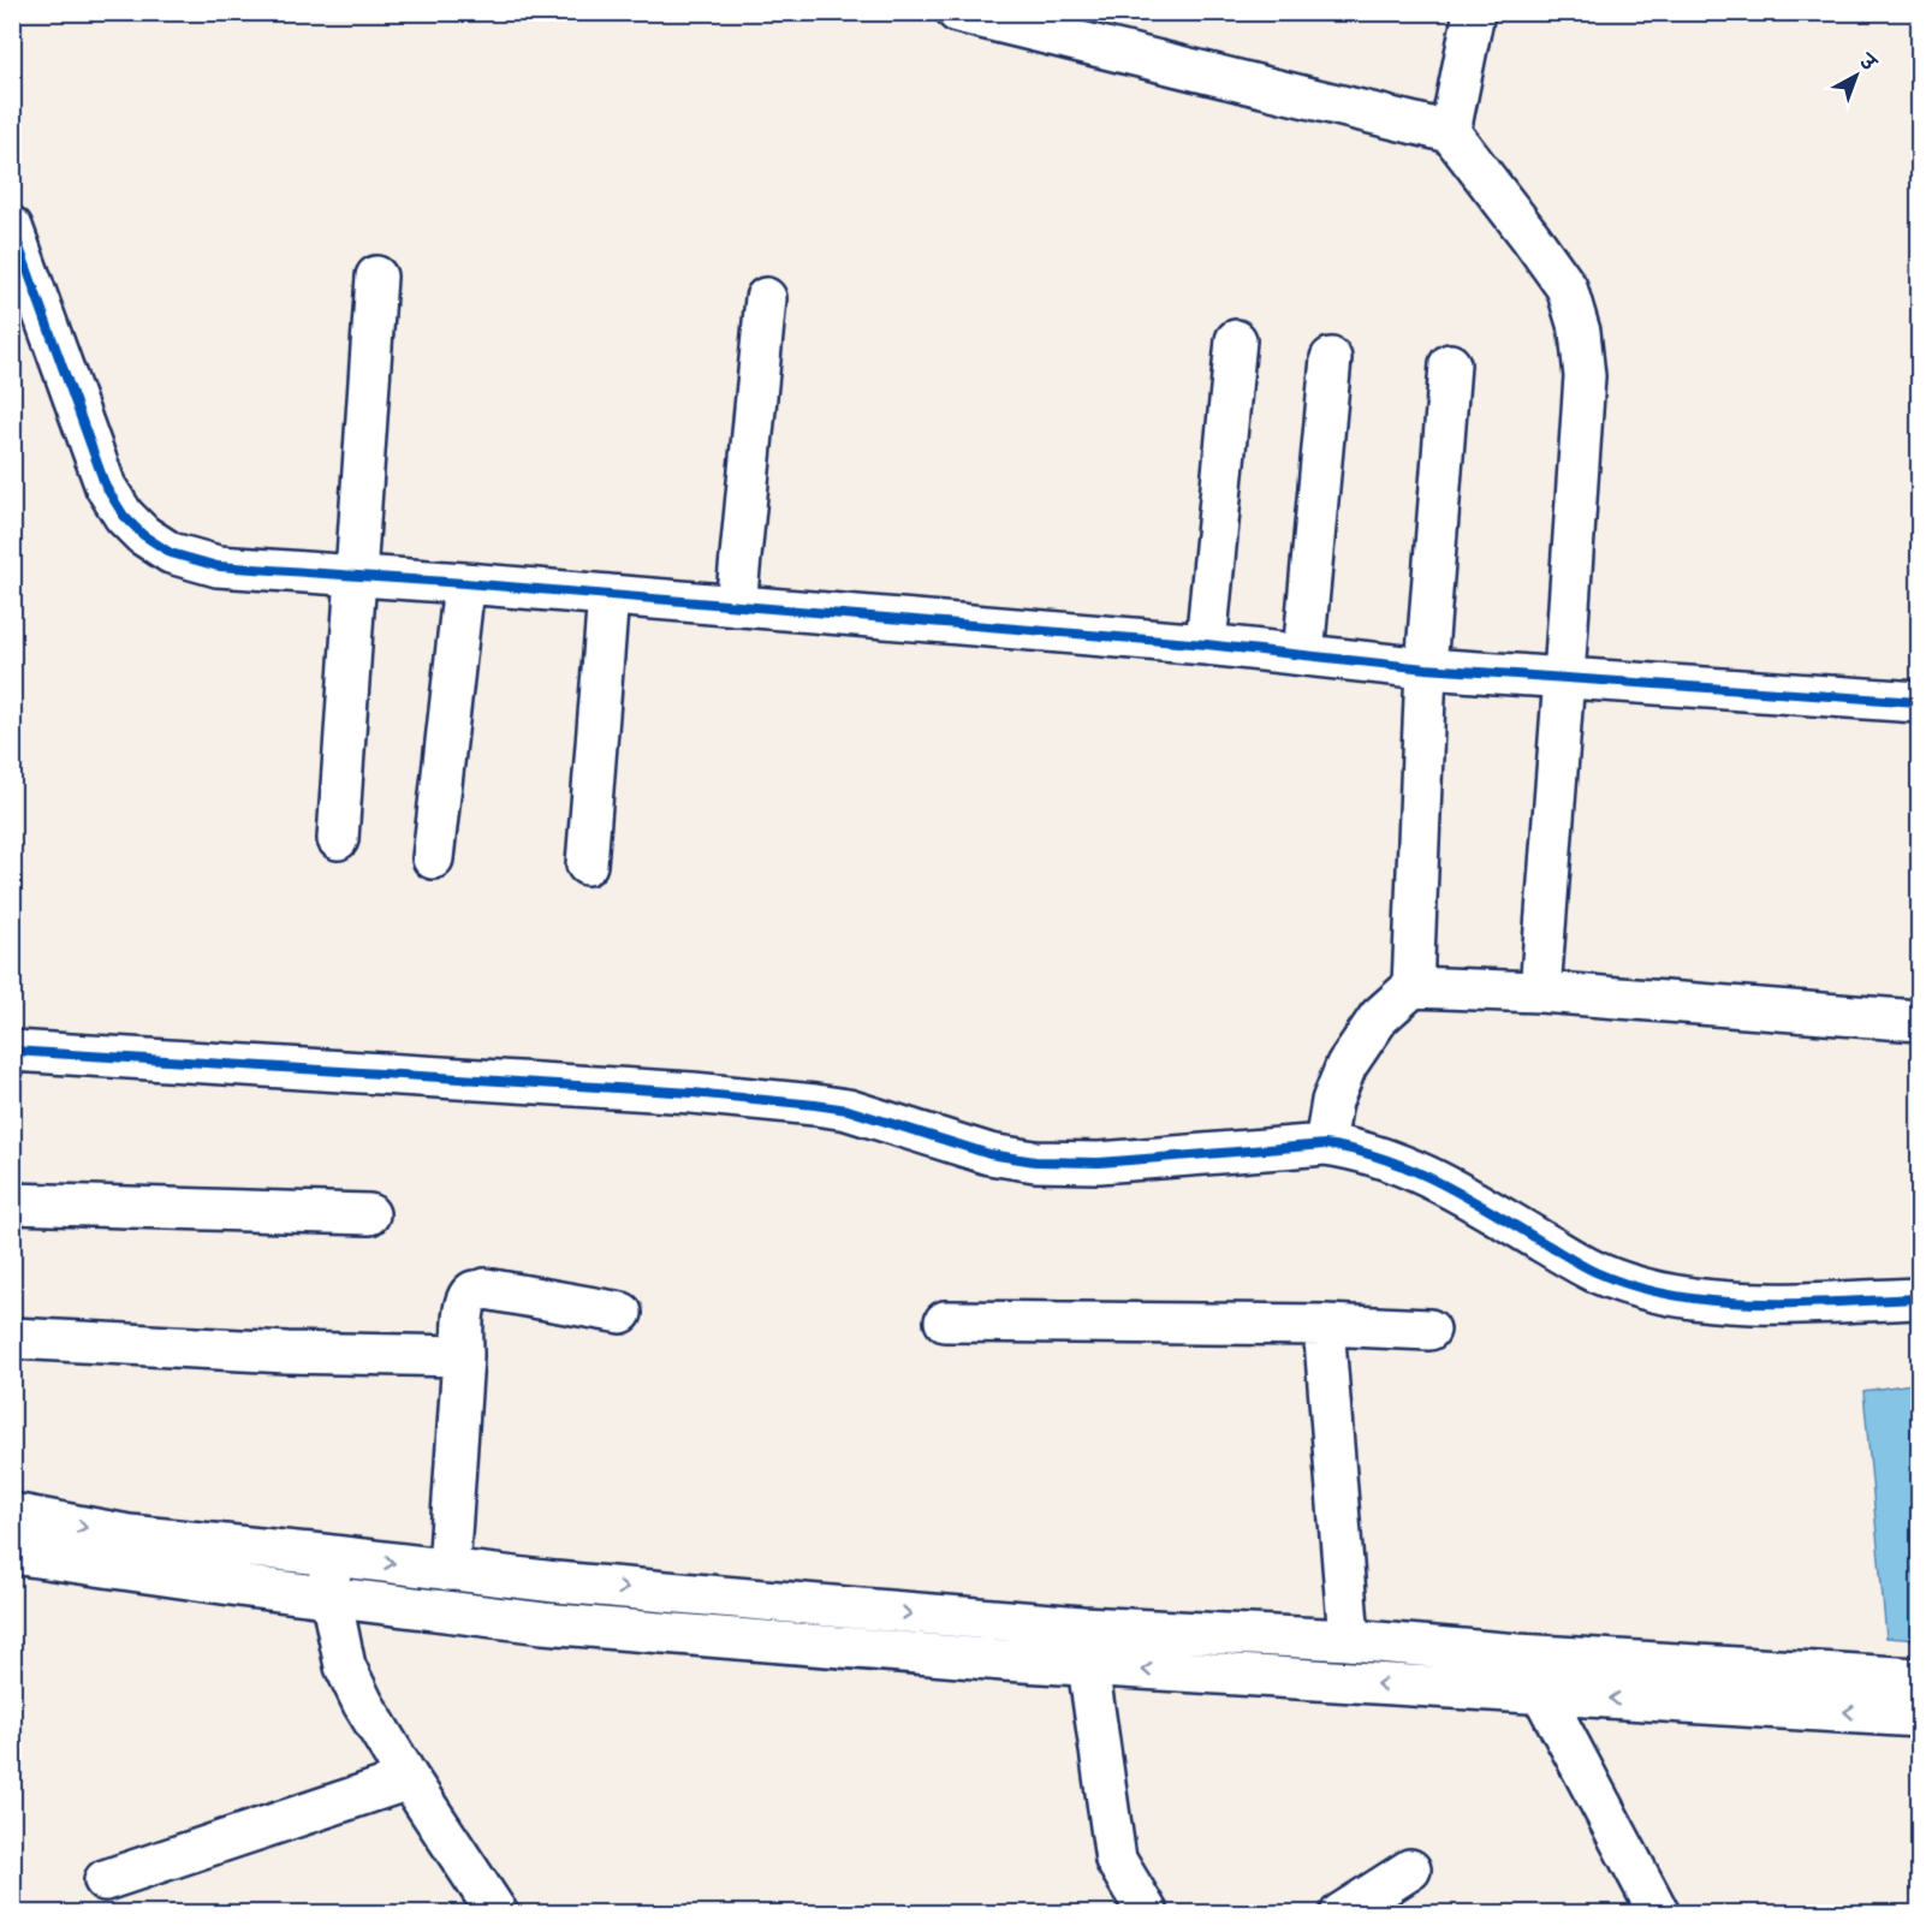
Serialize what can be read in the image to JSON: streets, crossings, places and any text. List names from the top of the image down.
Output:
{
  "north": "top right"
}
